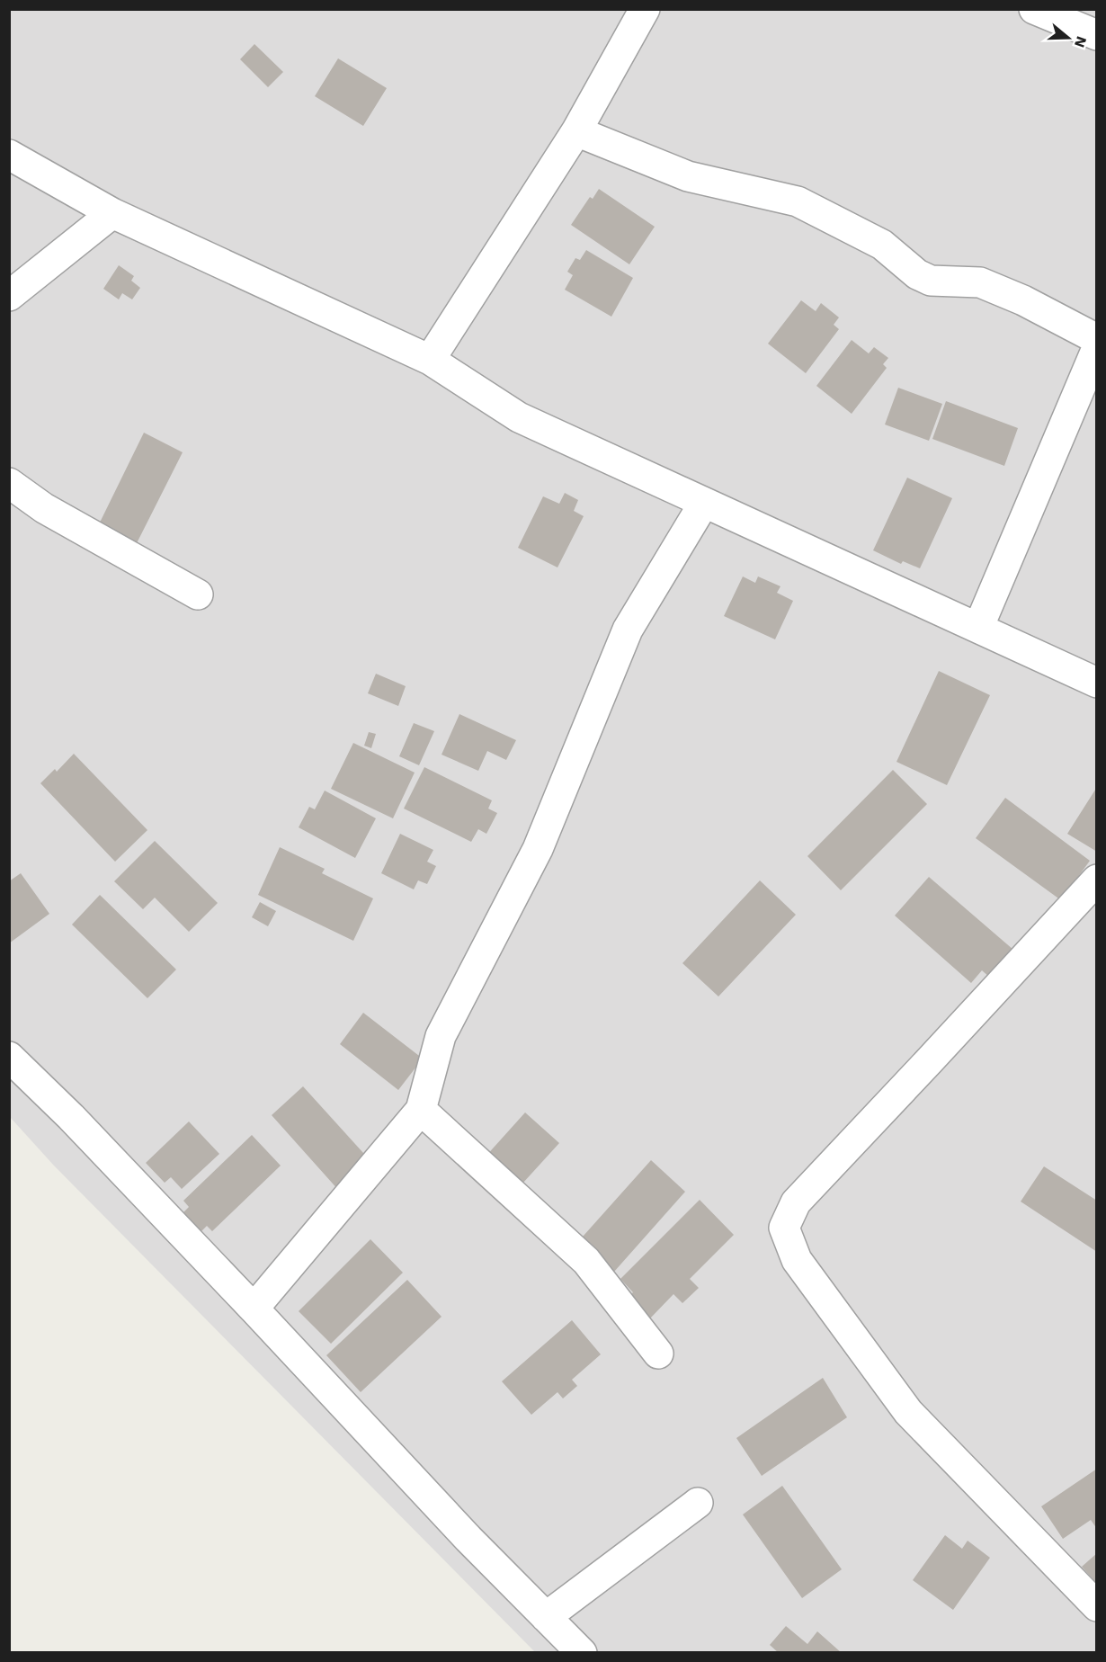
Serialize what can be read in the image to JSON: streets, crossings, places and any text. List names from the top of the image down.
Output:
{
  "north": "right"
}
